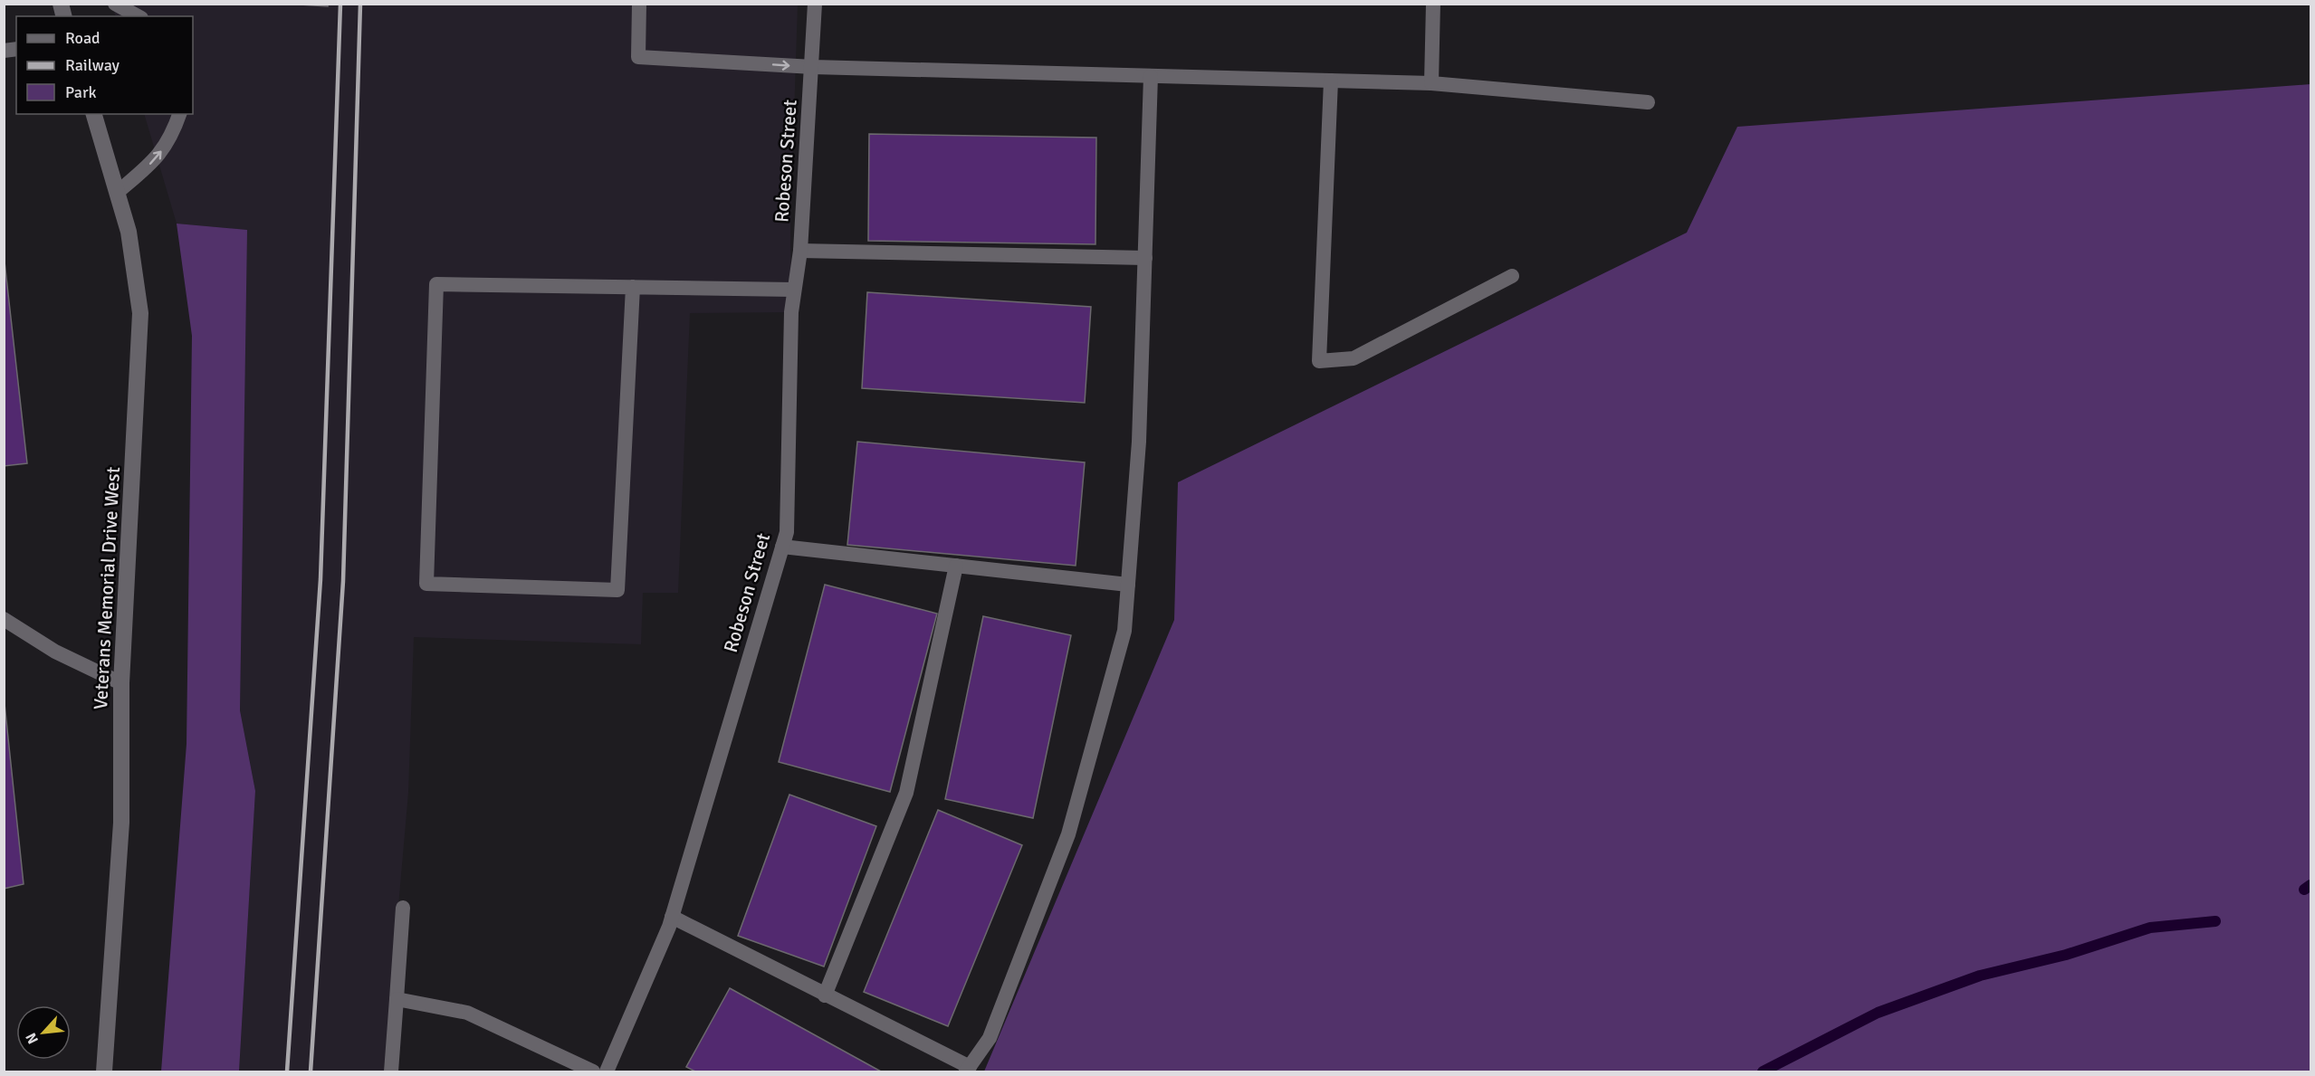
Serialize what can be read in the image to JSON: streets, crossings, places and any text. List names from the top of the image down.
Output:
{
  "streets": {
    "street": ["Veterans Memorial Drive West"],
    "lane": ["Robeson Street"]
  },
  "legend": ["Road", "Railway", "Park"],
  "north": "bottom left"
}
